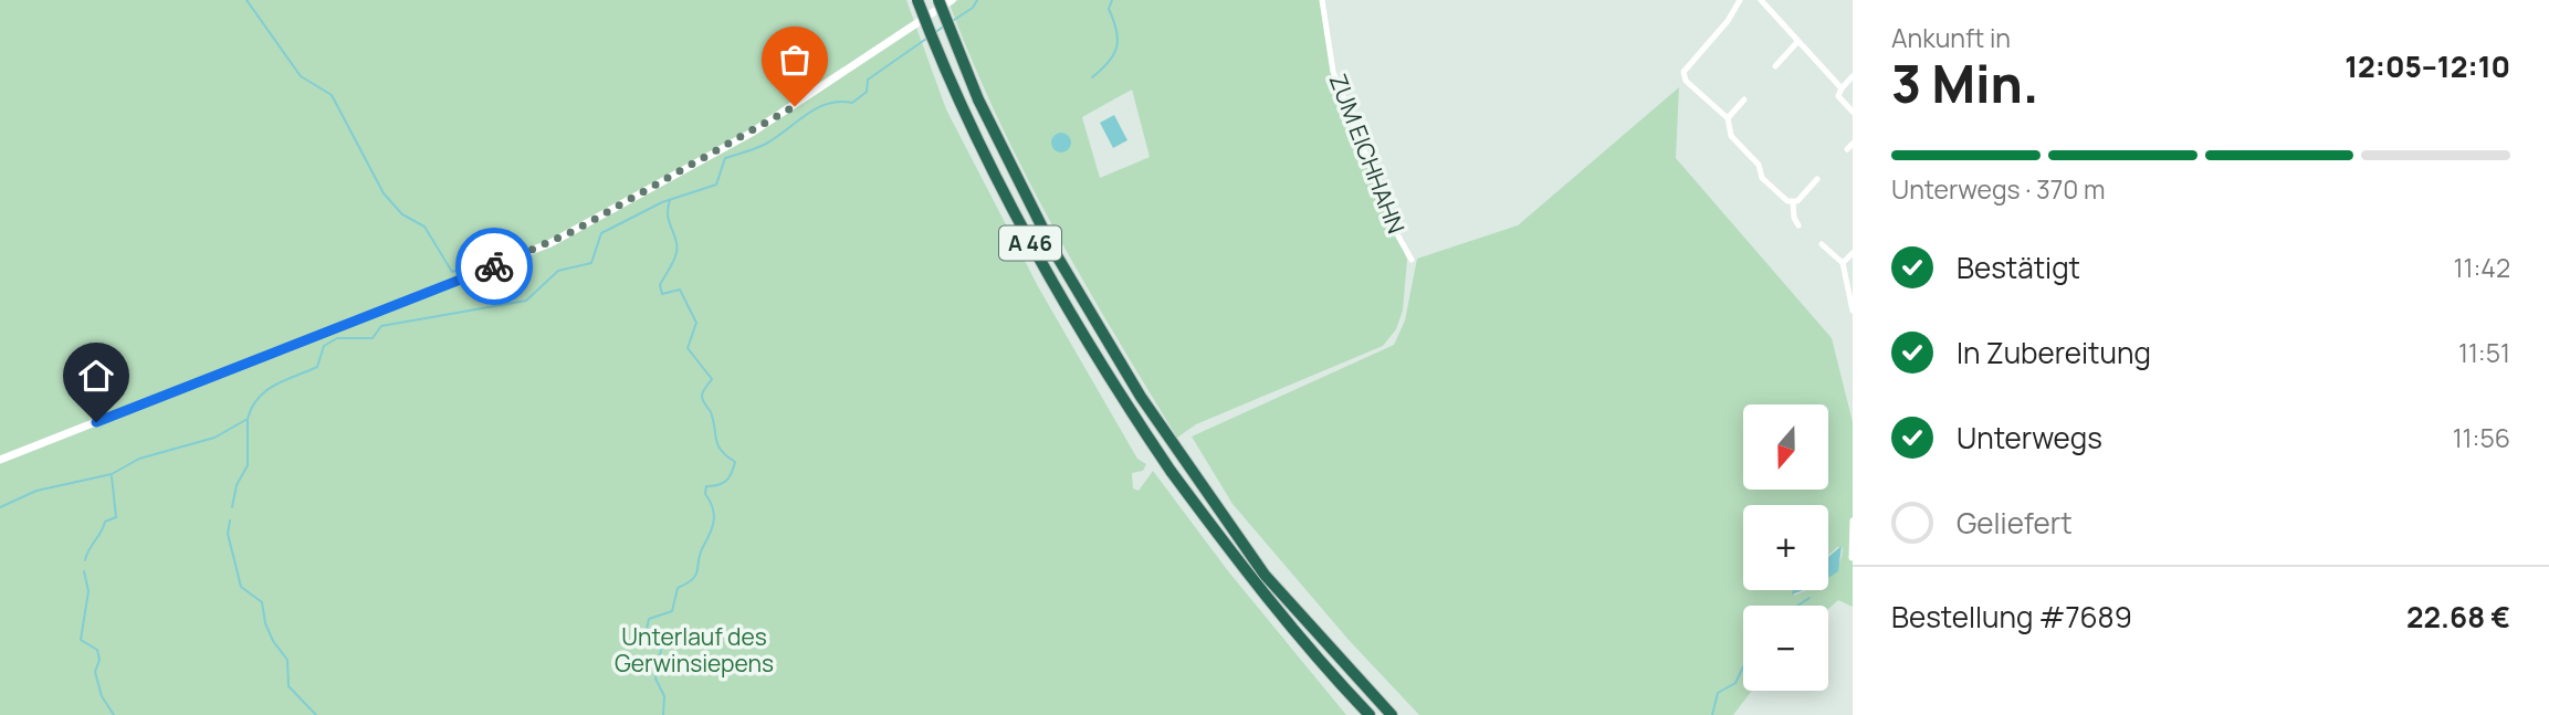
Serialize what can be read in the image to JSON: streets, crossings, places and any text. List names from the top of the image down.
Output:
{
  "streets": {
    "highway": ["A 46"],
    "street": ["ZUM EICHHAHN"]
  },
  "parks": ["Unterlauf des Gerwinsiepens"],
  "north": "bottom",
  "page": {
    "heading": ["3 Min.", "Ankunft in", "12:05–12:10"],
    "panel": ["Bestellung #7689", "22.68 €"],
    "bar": "Unterwegs · 370 m",
    "list": [
      ["Bestätigt", "11:42"],
      ["In Zubereitung", "11:51"],
      ["Unterwegs", "11:56"],
      "Geliefert"
    ],
    "map_buttons": ["+", "−"]
  }
}
